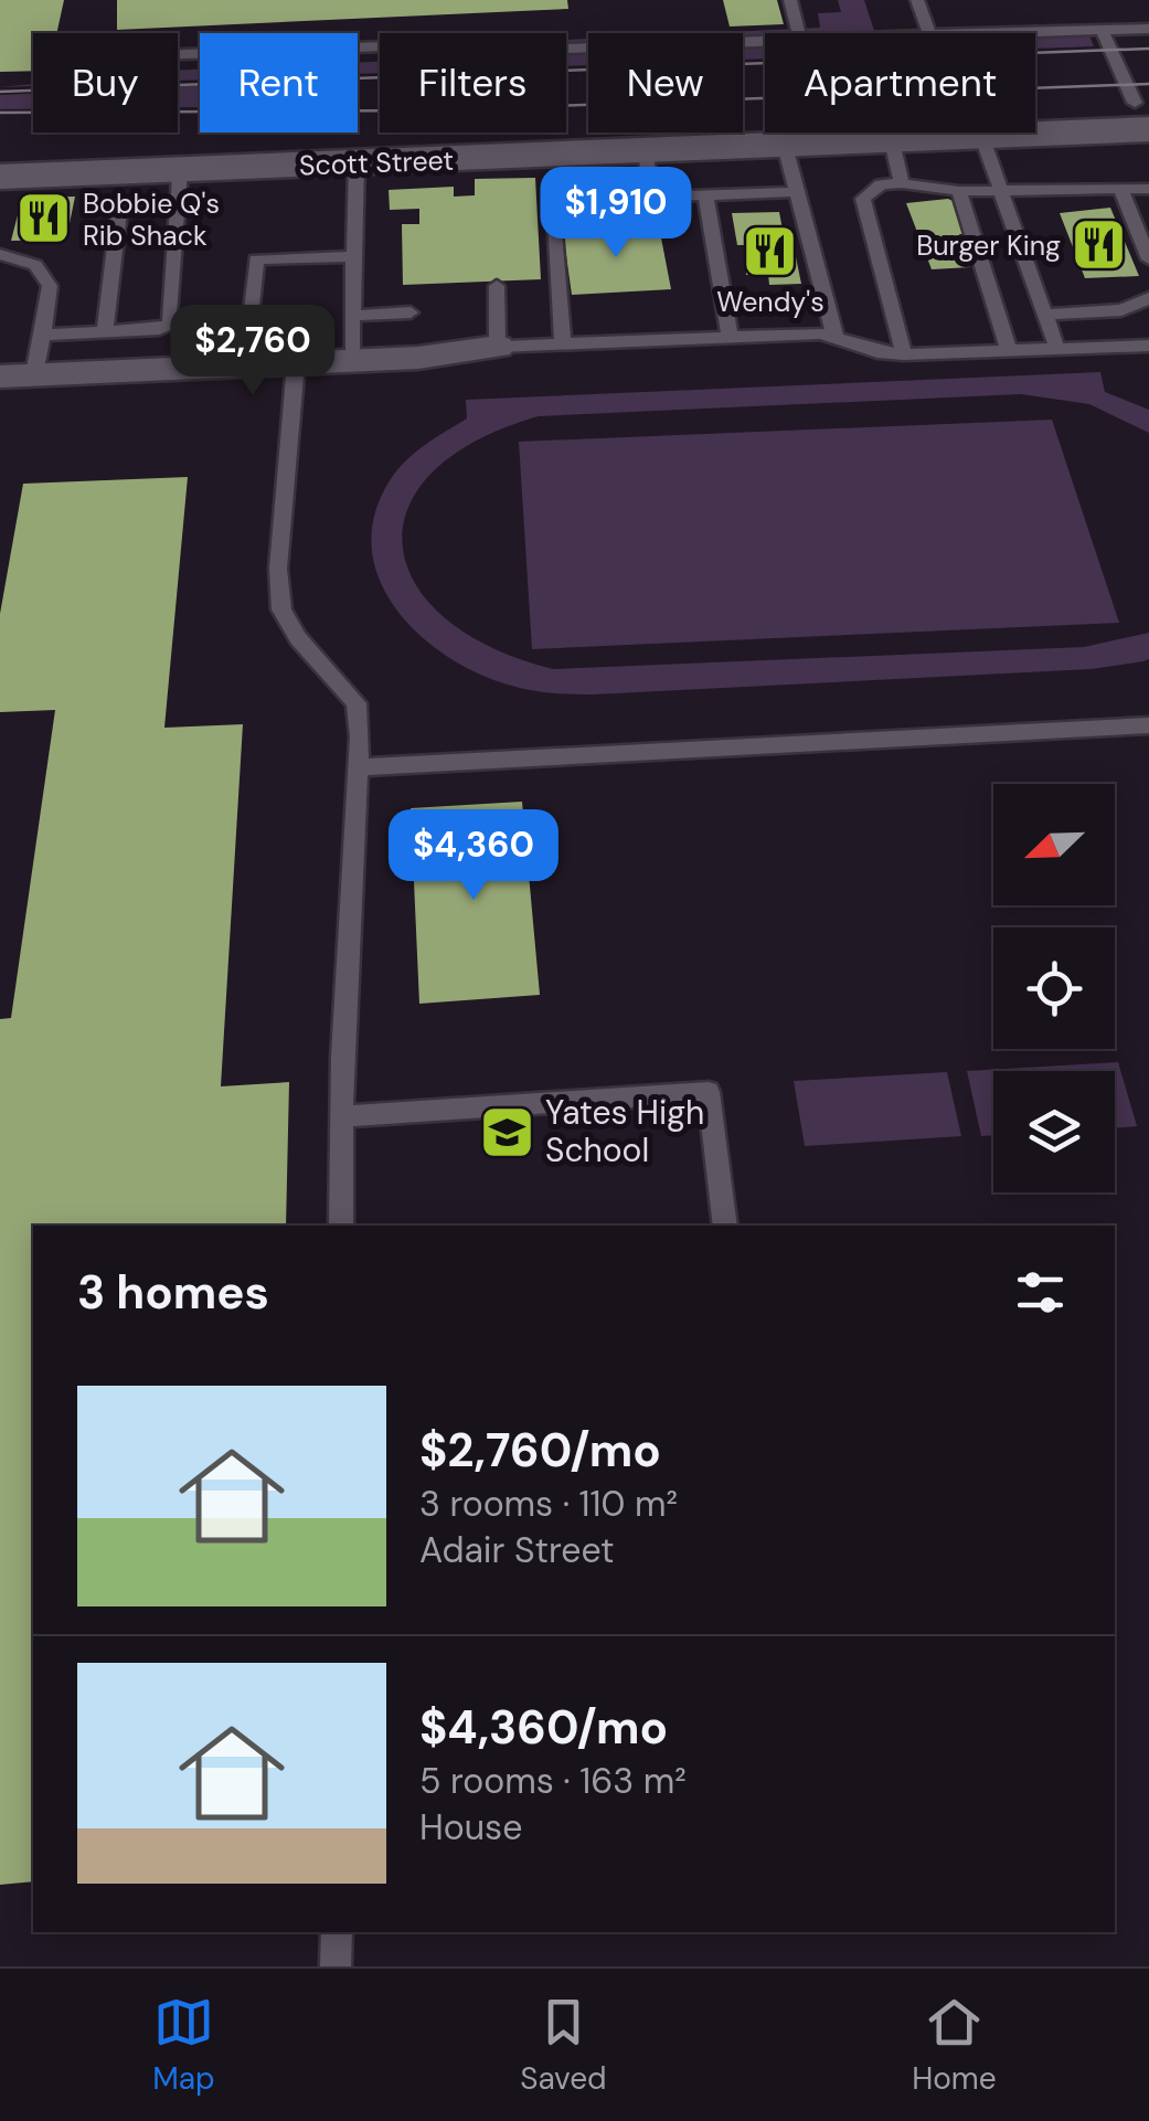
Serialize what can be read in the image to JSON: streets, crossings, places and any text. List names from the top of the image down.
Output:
{
  "streets": {
    "main road": ["Scott Street"]
  },
  "places": {
    "restaurant": ["Bobbie Q's Rib Shack", "Burger King", "Wendy's"],
    "school or university": ["Yates High School"]
  },
  "north": "bottom left",
  "page": {
    "chip": [
      "Buy",
      "Rent",
      "Filters",
      "New",
      "Apartment"
    ],
    "price": ["$1,910", "$2,760", "$4,360"],
    "heading": "3 homes",
    "list": [
      {
        "name": "$2,760/mo",
        "note": "3 rooms · 110 m² · Adair Street"
      },
      {
        "name": "$4,360/mo",
        "note": "5 rooms · 163 m² · House"
      }
    ],
    "tabs": ["Map", "Saved", "Home"]
  }
}
